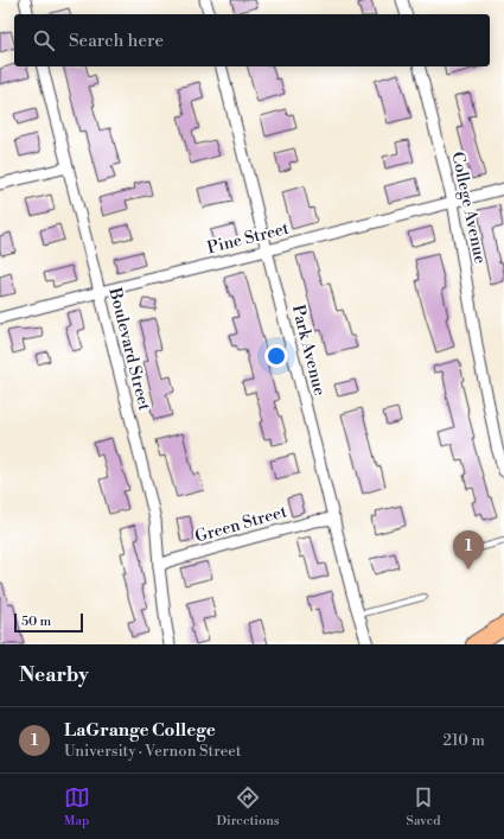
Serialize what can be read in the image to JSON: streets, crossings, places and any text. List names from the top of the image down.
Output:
{
  "streets": {
    "street": [
      "College Avenue",
      "Pine Street",
      "Boulevard Street",
      "Park Avenue",
      "Green Street"
    ]
  },
  "crossings": [
    ["College Avenue", "Pine Street"],
    ["Pine Street", "Boulevard Street"],
    ["Pine Street", "Park Avenue"],
    ["Boulevard Street", "Green Street"],
    ["Park Avenue", "Green Street"]
  ],
  "scale_bar": "50 m",
  "page": {
    "search": "Search here",
    "pins": "1",
    "scale": "50 m",
    "heading": "Nearby",
    "list": [
      {
        "mark": "1",
        "name": "LaGrange College",
        "note": "University · Vernon Street",
        "value": "210 m"
      }
    ],
    "nav": ["Map", "Directions", "Saved"]
  }
}
